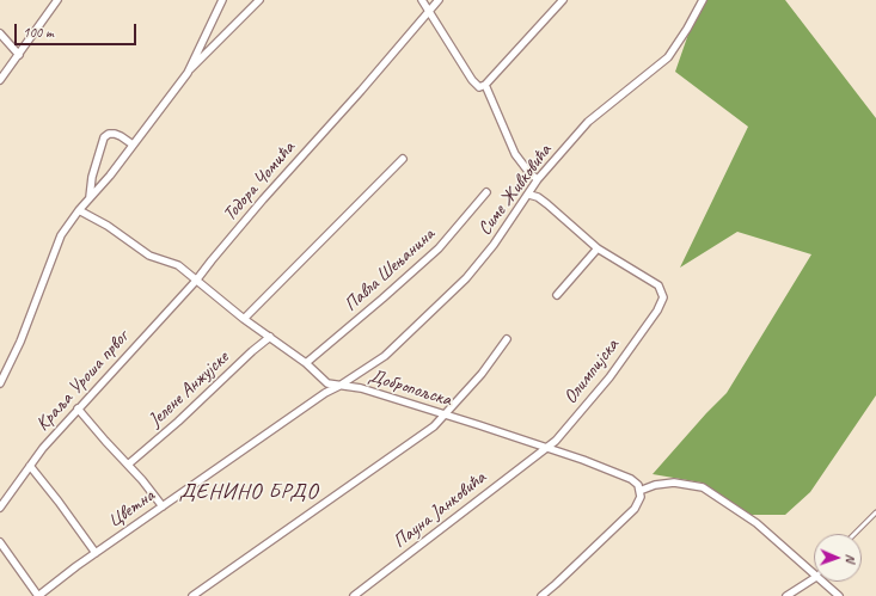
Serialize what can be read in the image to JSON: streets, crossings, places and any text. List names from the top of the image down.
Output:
{
  "streets": {
    "street": [
      "Тодора Чомића",
      "Симе Живковића",
      "Павла Шењанина",
      "Олимпијска",
      "Краља Уроша првог",
      "Добропољска",
      "Јелене Анжујске",
      "Цветна",
      "Пауна Јанковића"
    ]
  },
  "crossings": [
    ["Тодора Чомића", "Краља Уроша првог"],
    ["Тодора Чомића", "Добропољска"],
    ["Симе Живковића", "Добропољска"],
    ["Симе Живковића", "Цветна"],
    ["Павла Шењанина", "Добропољска"],
    ["Олимпијска", "Добропољска"],
    ["Олимпијска", "Пауна Јанковића"],
    ["Краља Уроша првог", "Добропољска"],
    ["Добропољска", "Јелене Анжујске"],
    ["Добропољска", "Цветна"],
    ["Добропољска", "Пауна Јанковића"]
  ],
  "districts": ["ДЕНИНО БРДО"],
  "scale_bar": "100 m",
  "north": "right"
}
